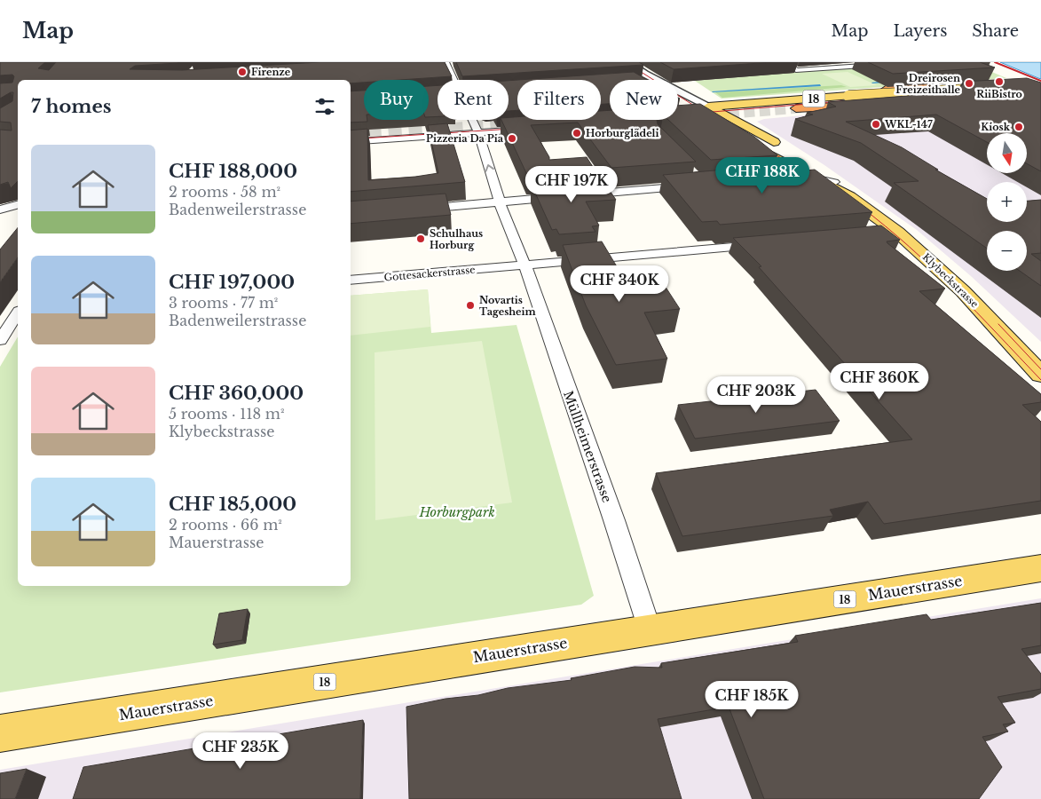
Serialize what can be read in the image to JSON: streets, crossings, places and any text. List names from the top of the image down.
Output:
{
  "streets": {
    "main road": ["18", "Klybeckstrasse", "Mauerstrasse"],
    "street": ["Gottesackerstrasse", "Müllheimerstrasse"]
  },
  "crossings": [
    ["18", "Klybeckstrasse"],
    ["Gottesackerstrasse", "Müllheimerstrasse"],
    ["Müllheimerstrasse", "Mauerstrasse"]
  ],
  "parks": ["Horburgpark"],
  "places": [
    "Firenze",
    "RiiBistro",
    "Dreirosen Freizeithalle",
    "WKL-147",
    "Kiosk",
    "Horburglädeli",
    "Pizzeria Da Pia",
    "Schulhaus Horburg",
    "Novartis Tagesheim"
  ],
  "north": "bottom",
  "page": {
    "header": "Map",
    "nav": ["Map", "Layers", "Share"],
    "chip": [
      "Buy",
      "Rent",
      "Filters",
      "New"
    ],
    "heading": "7 homes",
    "map_buttons": ["+", "−"],
    "list": [
      {
        "name": "CHF 188,000",
        "note": "2 rooms · 58 m² · Badenweilerstrasse"
      },
      {
        "name": "CHF 197,000",
        "note": "3 rooms · 77 m² · Badenweilerstrasse"
      },
      {
        "name": "CHF 360,000",
        "note": "5 rooms · 118 m² · Klybeckstrasse"
      },
      {
        "name": "CHF 185,000",
        "note": "2 rooms · 66 m² · Mauerstrasse"
      }
    ],
    "price": [
      "CHF 188K",
      "CHF 197K",
      "CHF 340K",
      "CHF 360K",
      "CHF 203K",
      "CHF 185K",
      "CHF 235K"
    ]
  }
}
